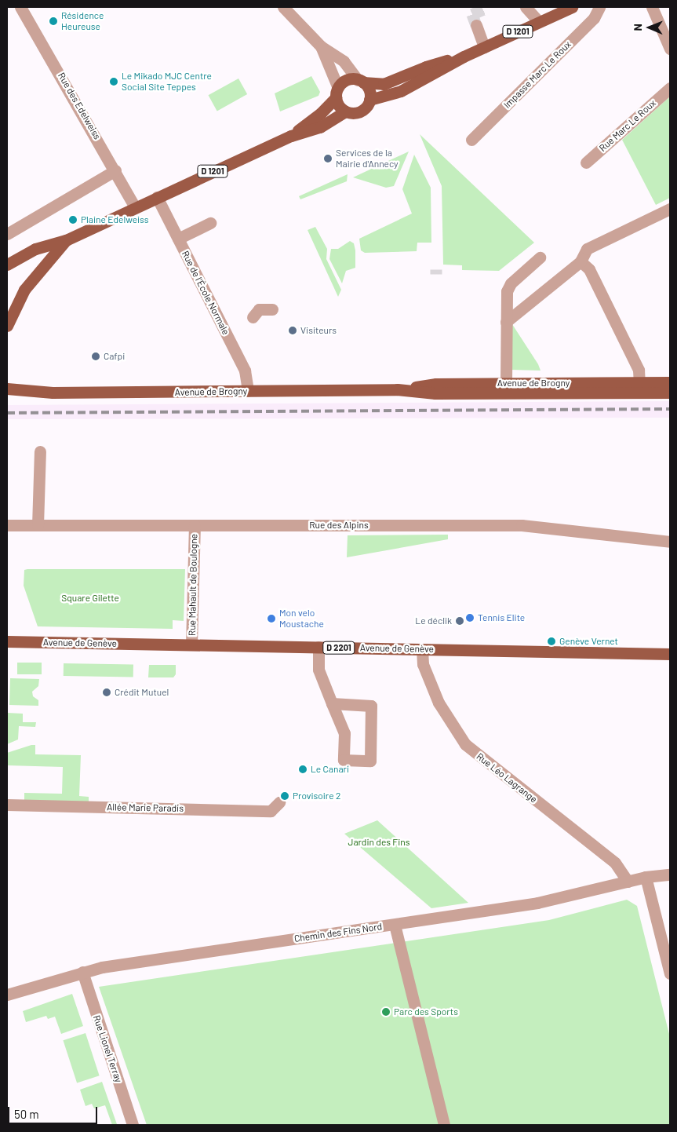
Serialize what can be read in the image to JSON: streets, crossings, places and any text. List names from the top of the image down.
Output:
{
  "streets": {
    "main road": [
      "D 1201",
      "Avenue de Brogny",
      "Avenue de Genève",
      "D 2201"
    ],
    "street": [
      "Impasse Marc Le Roux",
      "Rue des Edelweiss",
      "Rue Marc Le Roux",
      "Rue de l'École Normale",
      "Rue des Alpins",
      "Rue Mahault de Boulogne",
      "Rue Léo Lagrange",
      "Allée Marie Paradis",
      "Chemin des Fins Nord",
      "Rue Lionel Terray"
    ]
  },
  "crossings": [
    ["D 1201", "Rue des Edelweiss"],
    ["D 1201", "Rue de l'École Normale"],
    ["Rue de l'École Normale", "Avenue de Brogny"],
    ["Rue des Alpins", "Rue Mahault de Boulogne"],
    ["Rue Mahault de Boulogne", "Avenue de Genève"],
    ["Avenue de Genève", "Rue Léo Lagrange"],
    ["Rue Léo Lagrange", "Chemin des Fins Nord"],
    ["Chemin des Fins Nord", "Rue Lionel Terray"]
  ],
  "parks": ["Square Gilette", "Jardin des Fins"],
  "places": [
    "Résidence Heureuse",
    "Le Mikado MJC Centre Social Site Teppes",
    "Services de la Mairie d'Annecy",
    "Plaine Edelweiss",
    "Visiteurs",
    "Cafpi",
    "Tennis Elite",
    "Mon velo Moustache",
    "Le déclik",
    "Genève Vernet",
    "Crédit Mutuel",
    "Le Canari",
    "Provisoire 2",
    "Parc des Sports"
  ],
  "scale_bar": "50 m",
  "north": "left"
}
